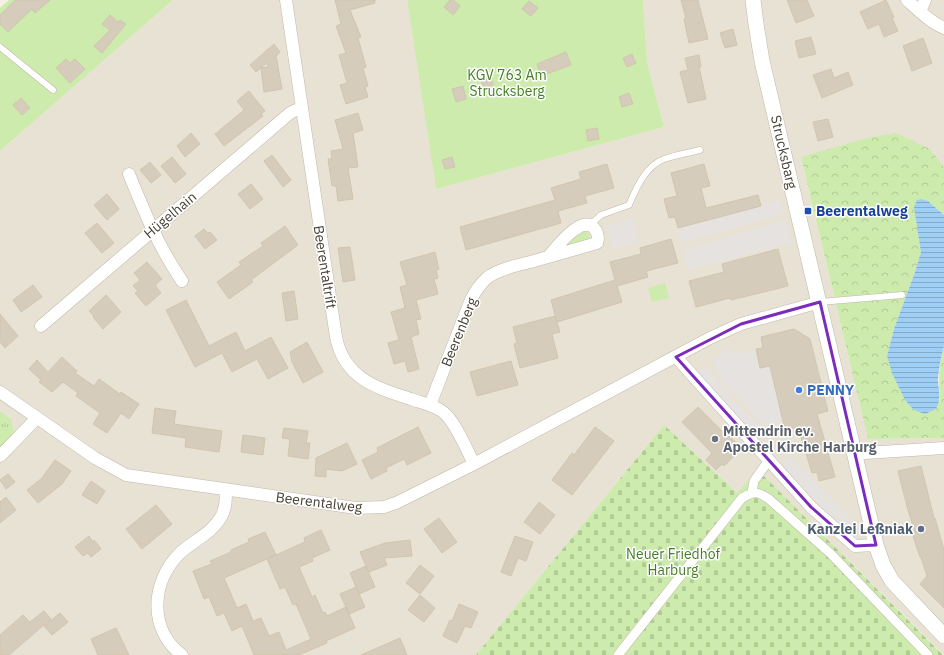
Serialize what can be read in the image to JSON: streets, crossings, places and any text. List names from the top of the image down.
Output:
{
  "streets": {
    "street": [
      "Strucksbarg",
      "Hügelhain",
      "Beerentaltrift",
      "Beerenberg",
      "Beerentalweg"
    ]
  },
  "crossings": [
    ["Strucksbarg", "Beerentalweg"],
    ["Hügelhain", "Beerentaltrift"],
    ["Beerentaltrift", "Beerenberg"],
    ["Beerentaltrift", "Beerentalweg"]
  ],
  "parks": ["KGV 763 Am Strucksberg", "Neuer Friedhof Harburg"],
  "places": {
    "transit": ["Beerentalweg"],
    "other": ["PENNY", "Mittendrin ev. Apostel Kirche Harburg", "Kanzlei Leßniak"]
  }
}
